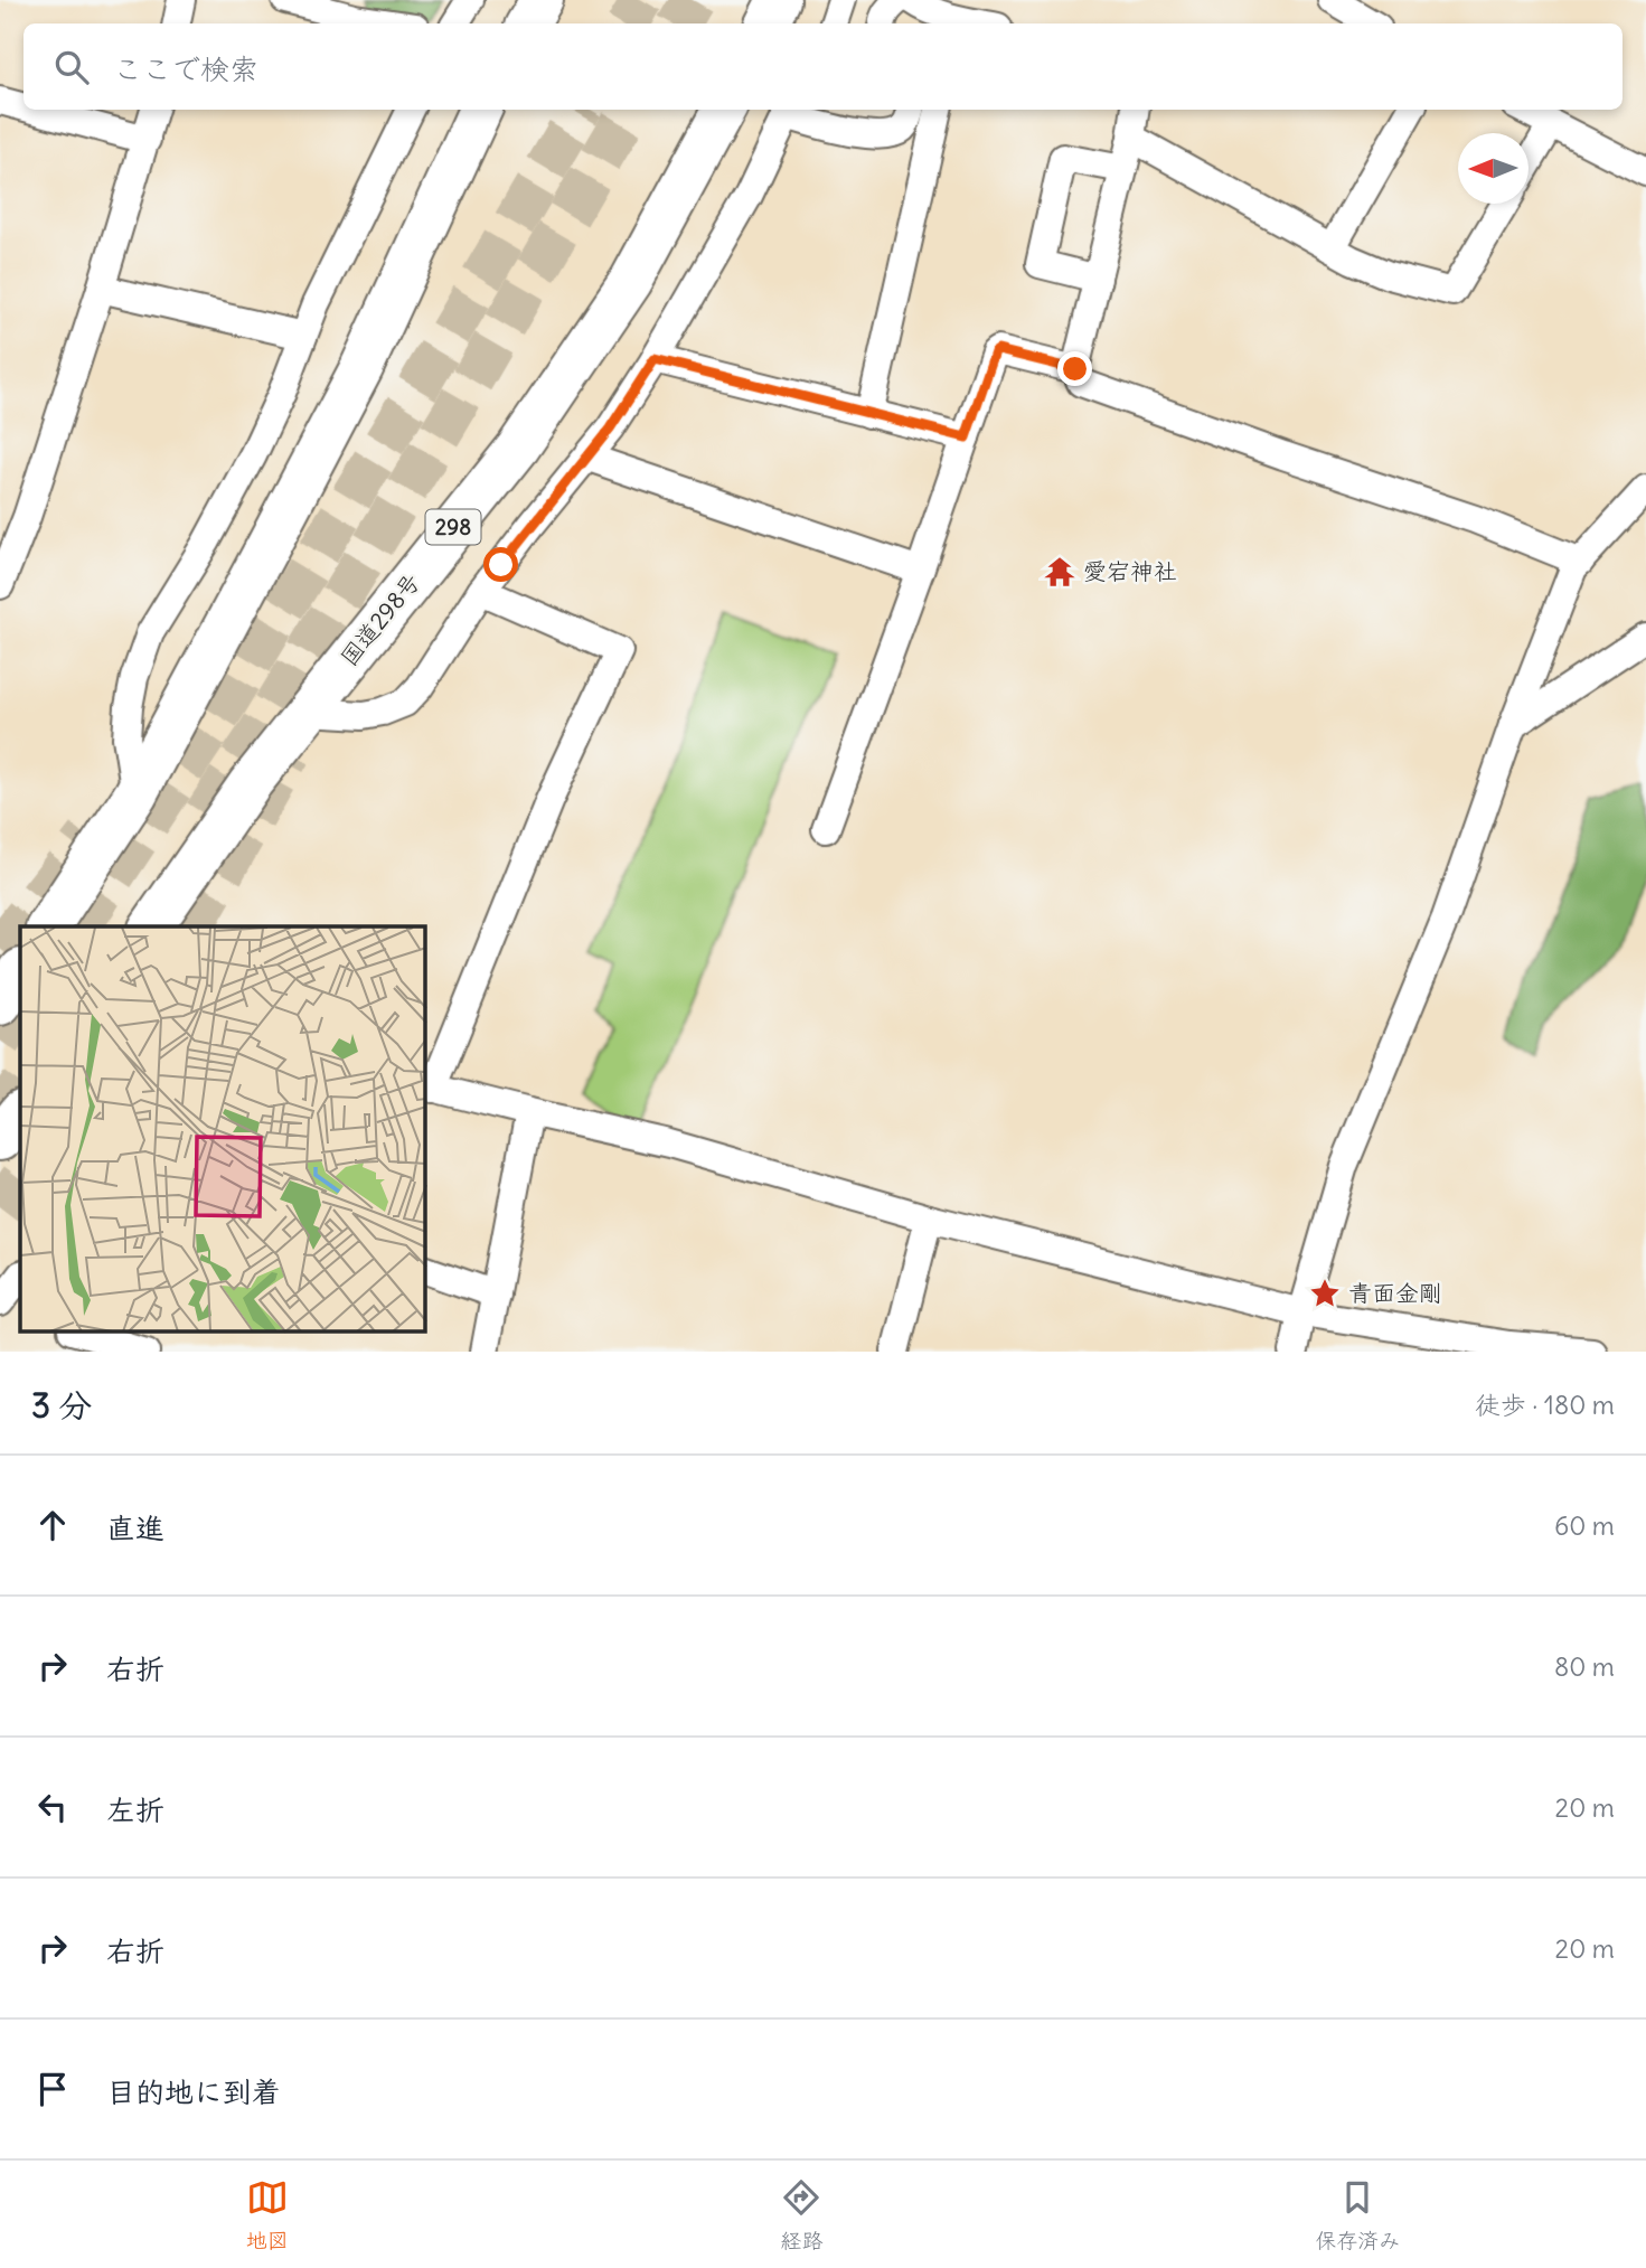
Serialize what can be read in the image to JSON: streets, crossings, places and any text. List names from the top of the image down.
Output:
{
  "streets": {
    "highway": ["298", "国道298号"]
  },
  "places": {
    "temple": ["愛宕神社"],
    "place": ["青面金剛"]
  },
  "north": "left",
  "page": {
    "search": "ここで検索",
    "heading": ["3 分", "徒歩 · 180 m"],
    "list": [
      ["直進", "60 m"],
      ["右折", "80 m"],
      ["左折", "20 m"],
      ["右折", "20 m"],
      "目的地に到着"
    ],
    "nav": ["地図", "経路", "保存済み"]
  }
}
